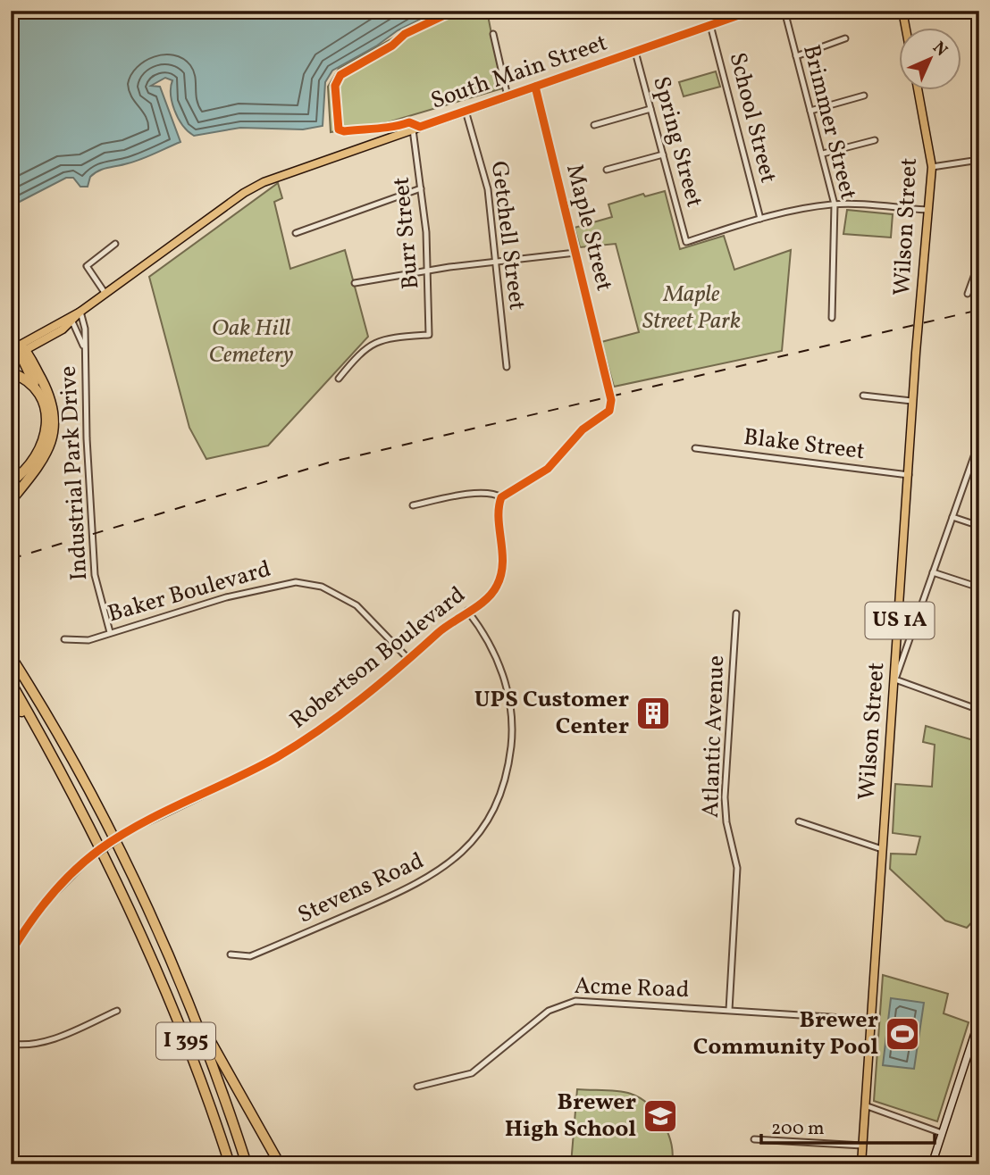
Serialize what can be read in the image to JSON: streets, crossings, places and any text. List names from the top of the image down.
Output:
{
  "streets": {
    "highway": ["I 395"],
    "main road": ["South Main Street", "Wilson Street", "US 1A"],
    "street": [
      "School Street",
      "Brimmer Street",
      "Spring Street",
      "Maple Street",
      "Burr Street",
      "Getchell Street",
      "Blake Street",
      "Industrial Park Drive",
      "Baker Boulevard",
      "Robertson Boulevard",
      "Atlantic Avenue",
      "Stevens Road",
      "Acme Road"
    ]
  },
  "crossings": [
    ["South Main Street", "School Street"],
    ["South Main Street", "Spring Street"],
    ["South Main Street", "Maple Street"],
    ["South Main Street", "Burr Street"],
    ["South Main Street", "Getchell Street"],
    ["South Main Street", "Industrial Park Drive"],
    ["School Street", "Spring Street"],
    ["Wilson Street", "Blake Street"],
    ["Wilson Street", "Acme Road"],
    ["Maple Street", "Robertson Boulevard"],
    ["Industrial Park Drive", "Baker Boulevard"],
    ["Baker Boulevard", "Robertson Boulevard"],
    ["Robertson Boulevard", "Stevens Road"],
    ["Atlantic Avenue", "Acme Road"]
  ],
  "parks": ["Maple Street Park", "Oak Hill Cemetery"],
  "places": {
    "building": ["UPS Customer Center"],
    "sports": ["Brewer Community Pool"],
    "school or university": ["Brewer High School"]
  },
  "scale_bar": "200 m",
  "north": "top right"
}
